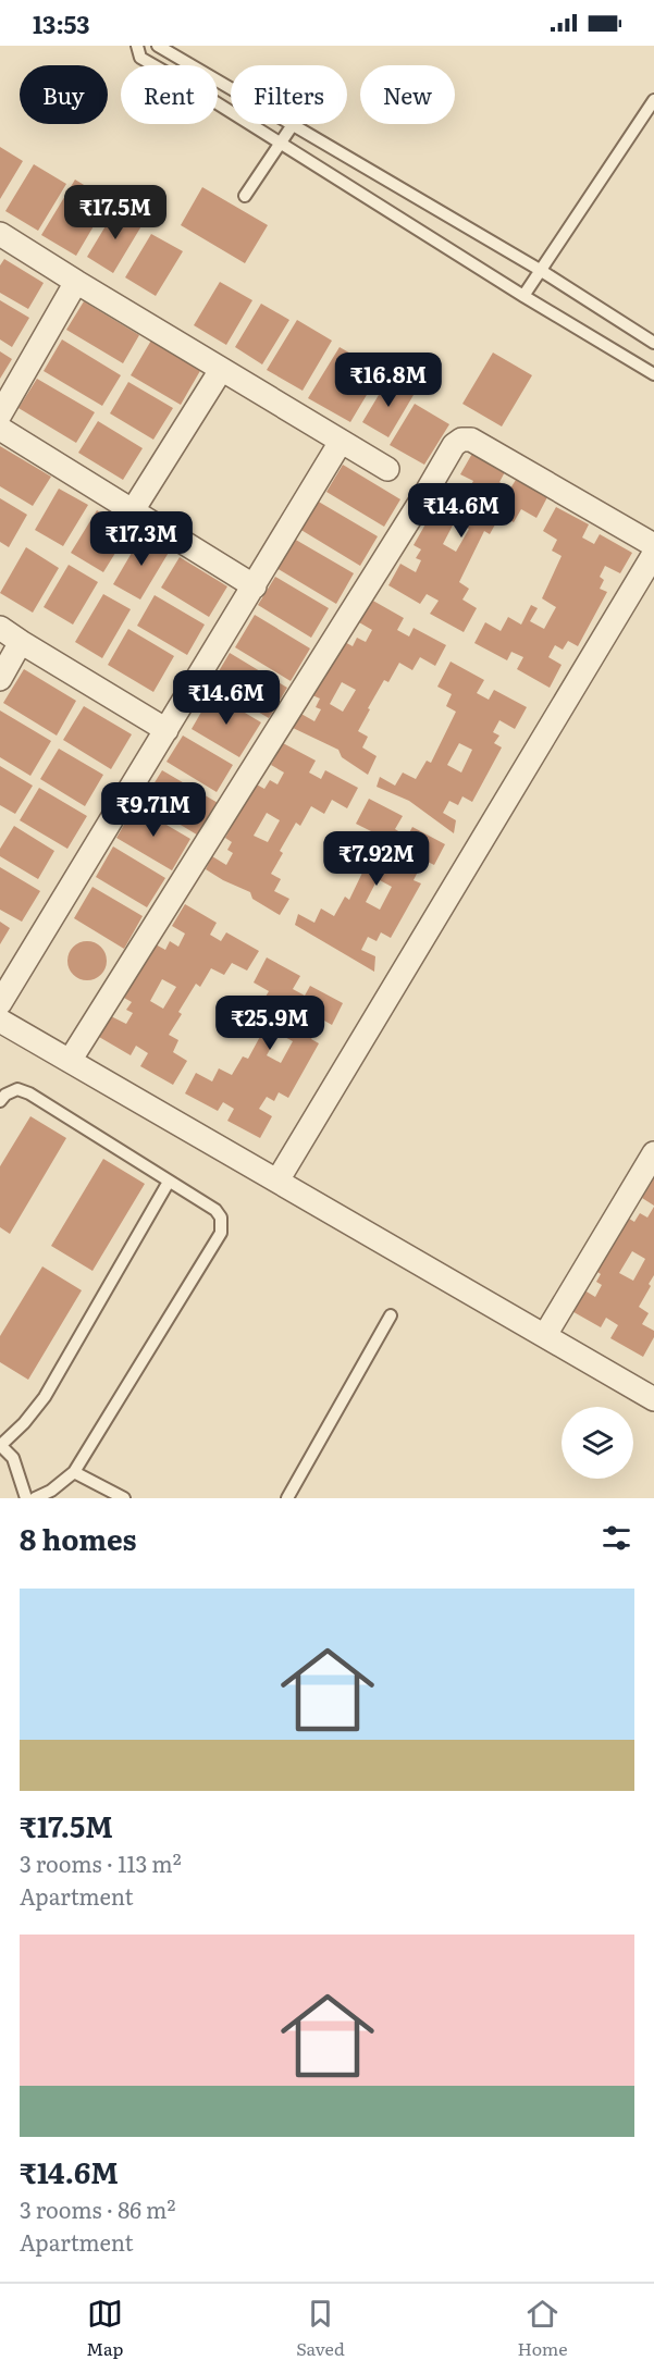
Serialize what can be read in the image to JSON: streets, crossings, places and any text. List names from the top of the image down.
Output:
{
  "page": {
    "status": "13:53",
    "chip": [
      "Buy",
      "Rent",
      "Filters",
      "New"
    ],
    "price": [
      "₹17.5M",
      "₹16.8M",
      "₹14.6M",
      "₹17.3M",
      "₹14.6M",
      "₹9.71M",
      "₹7.92M",
      "₹25.9M"
    ],
    "heading": "8 homes",
    "list": [
      {
        "name": "₹17.5M",
        "note": "3 rooms · 113 m² · Apartment"
      },
      {
        "name": "₹14.6M",
        "note": "3 rooms · 86 m² · Apartment"
      }
    ],
    "tabs": ["Map", "Saved", "Home"]
  }
}
